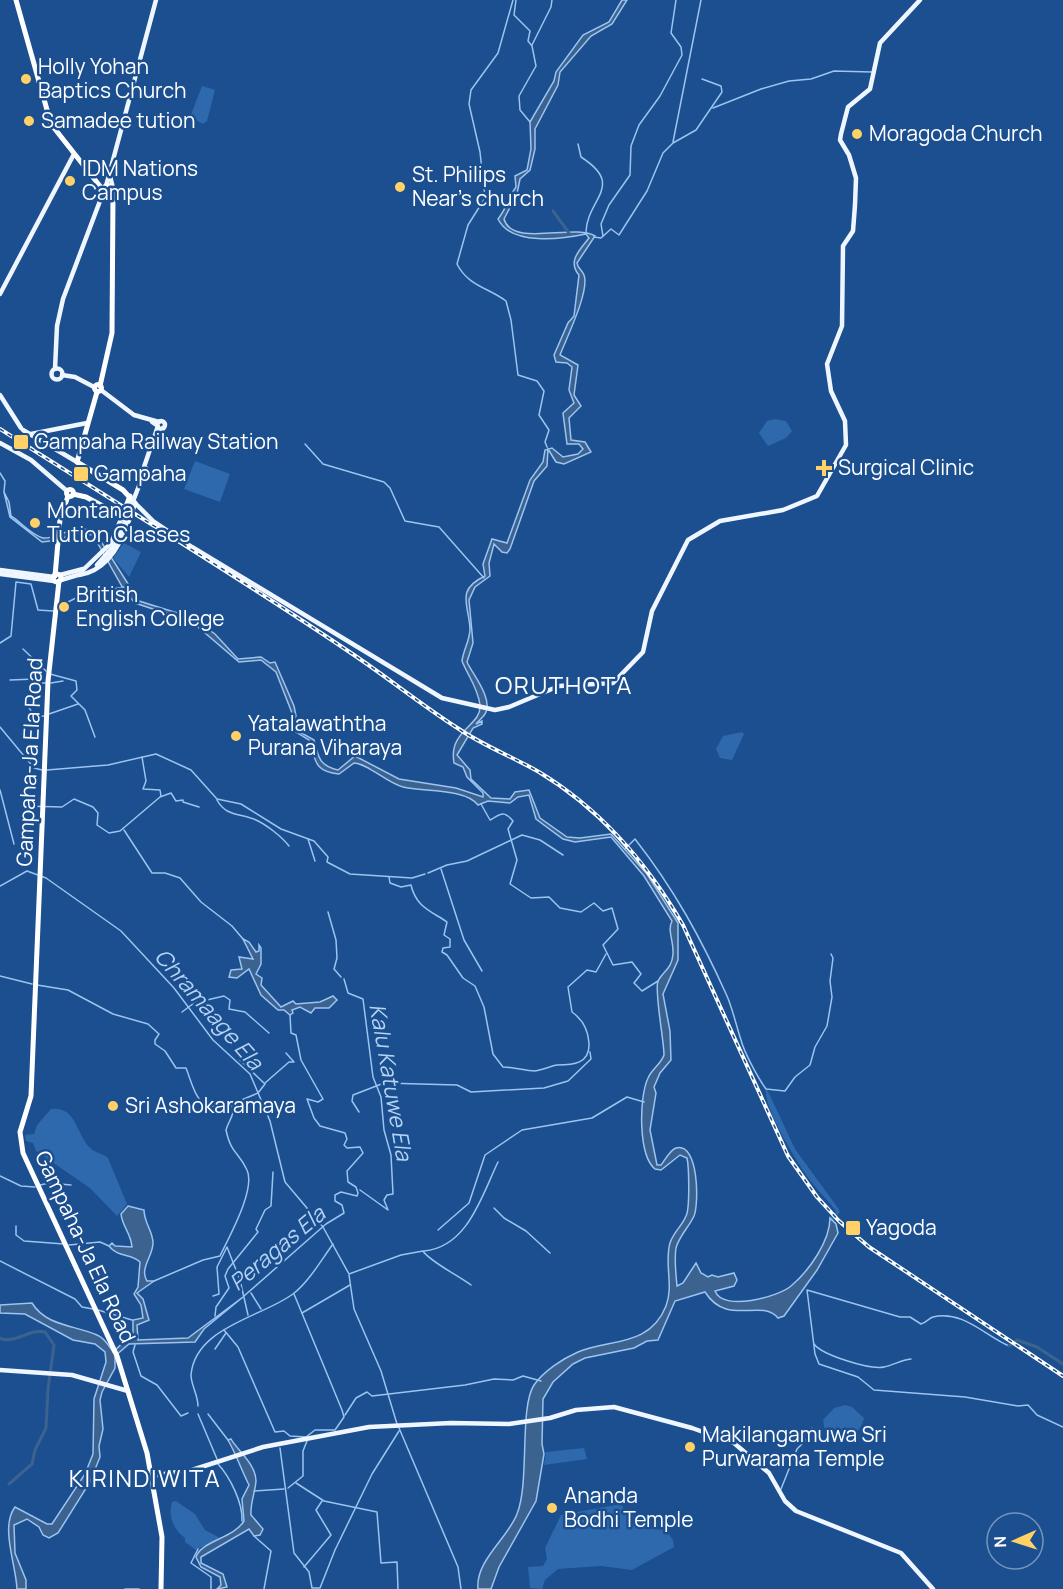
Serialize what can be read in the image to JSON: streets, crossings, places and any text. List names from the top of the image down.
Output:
{
  "streets": {
    "highway": ["Gampaha-Ja Ela Road"]
  },
  "districts": ["ORUTHOTA", "KIRINDIWITA"],
  "water": ["Chramaage Ela", "Kalu Katuwe Ela", "Peragas Ela"],
  "places": {
    "other": [
      "Holly Yohan Baptics Church",
      "Samadee tution",
      "Moragoda Church",
      "IDM Nations Campus",
      "St. Philips Near's church",
      "Montana Tution Classes",
      "British English College",
      "Yatalawaththa Purana Viharaya",
      "Sri Ashokaramaya",
      "Makilangamuwa Sri Purwarama Temple",
      "Ananda Bodhi Temple"
    ],
    "transit": ["Gampaha Railway Station", "Gampaha", "Yagoda"],
    "health": ["Surgical Clinic"]
  },
  "north": "left"
}
